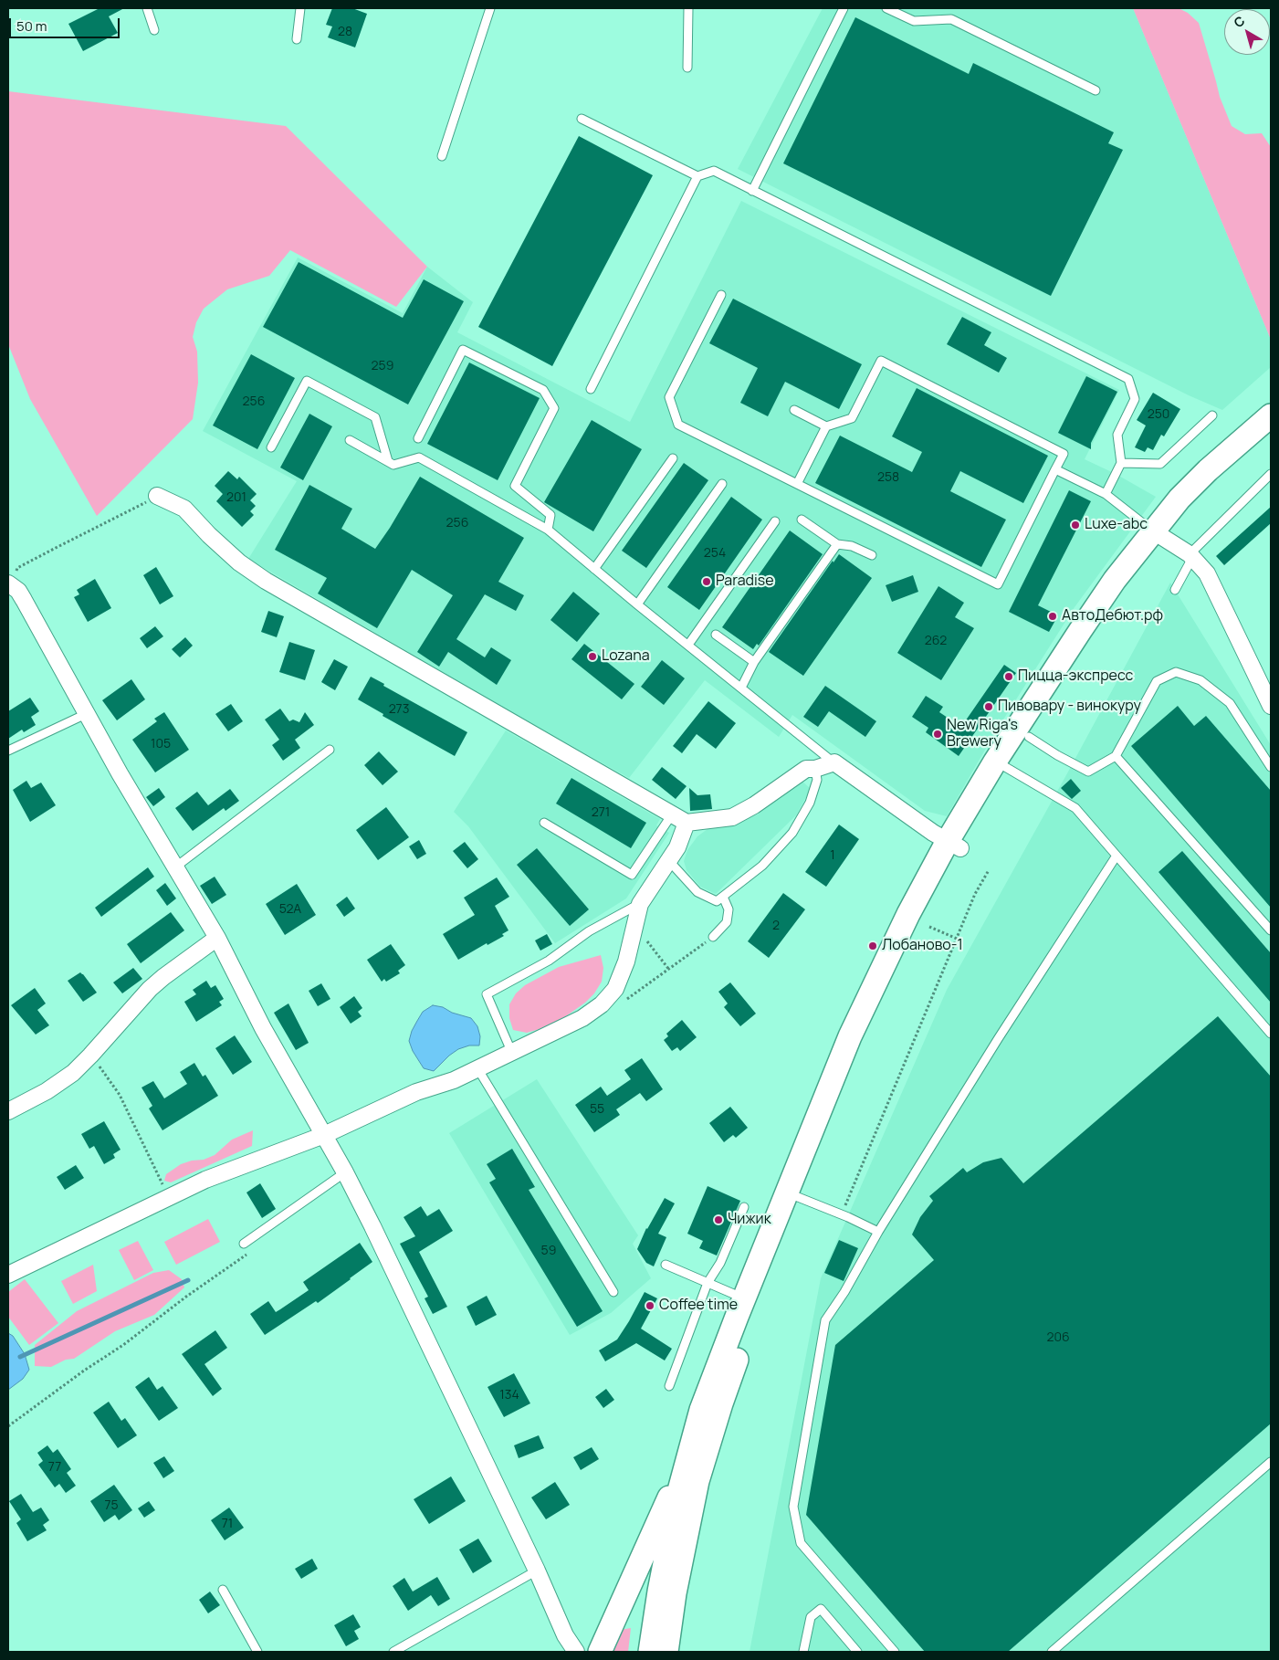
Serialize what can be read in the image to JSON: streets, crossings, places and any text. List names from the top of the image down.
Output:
{
  "places": [
    "Luxe-abc",
    "Paradise",
    "АвтоДебют.рф",
    "Lozana",
    "Пицца-экспресс",
    "Пивовару - винокуру",
    "New Riga's Brewery",
    "Лобаново-1",
    "Чижик",
    "Coffee time"
  ],
  "house_numbers": [
    "28",
    "259",
    "256",
    "250",
    "258",
    "201",
    "256",
    "254",
    "262",
    "273",
    "105",
    "271",
    "1",
    "52А",
    "2",
    "55",
    "59",
    "206",
    "134",
    "77",
    "75",
    "71"
  ],
  "scale_bar": "50 m",
  "north": "top left"
}
